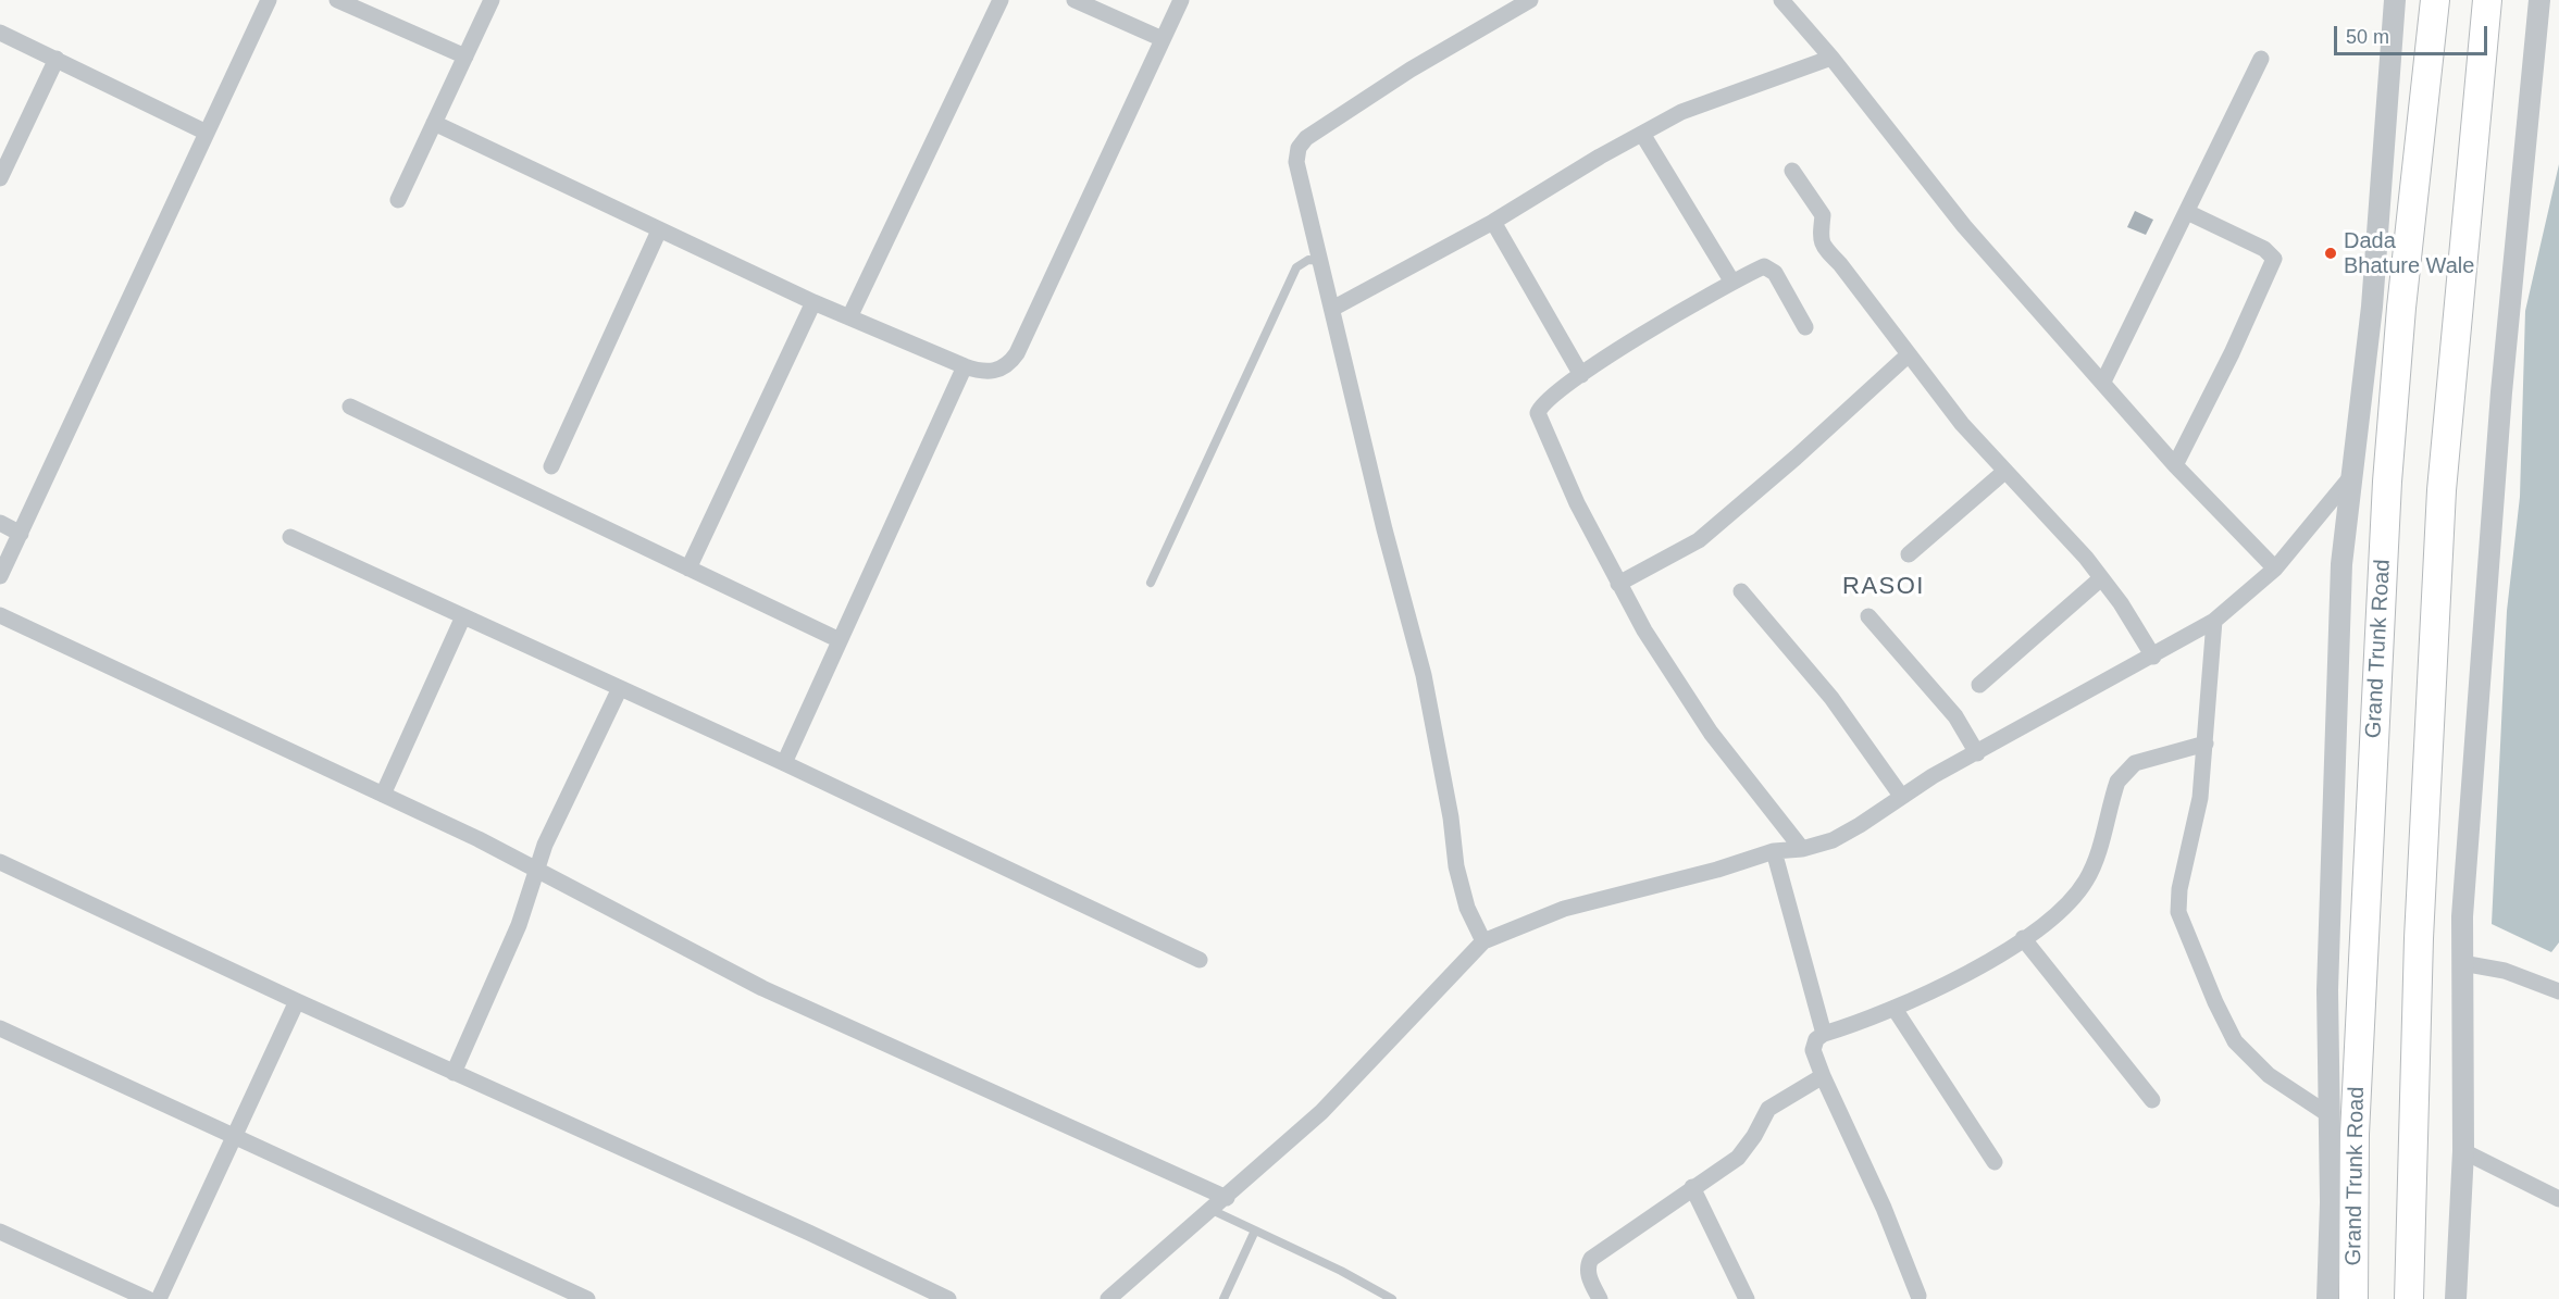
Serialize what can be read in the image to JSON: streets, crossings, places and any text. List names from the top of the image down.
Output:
{
  "streets": {
    "highway": ["Grand Trunk Road"]
  },
  "districts": ["RASOI"],
  "places": ["Dada Bhature Wale"],
  "scale_bar": "50 m"
}
